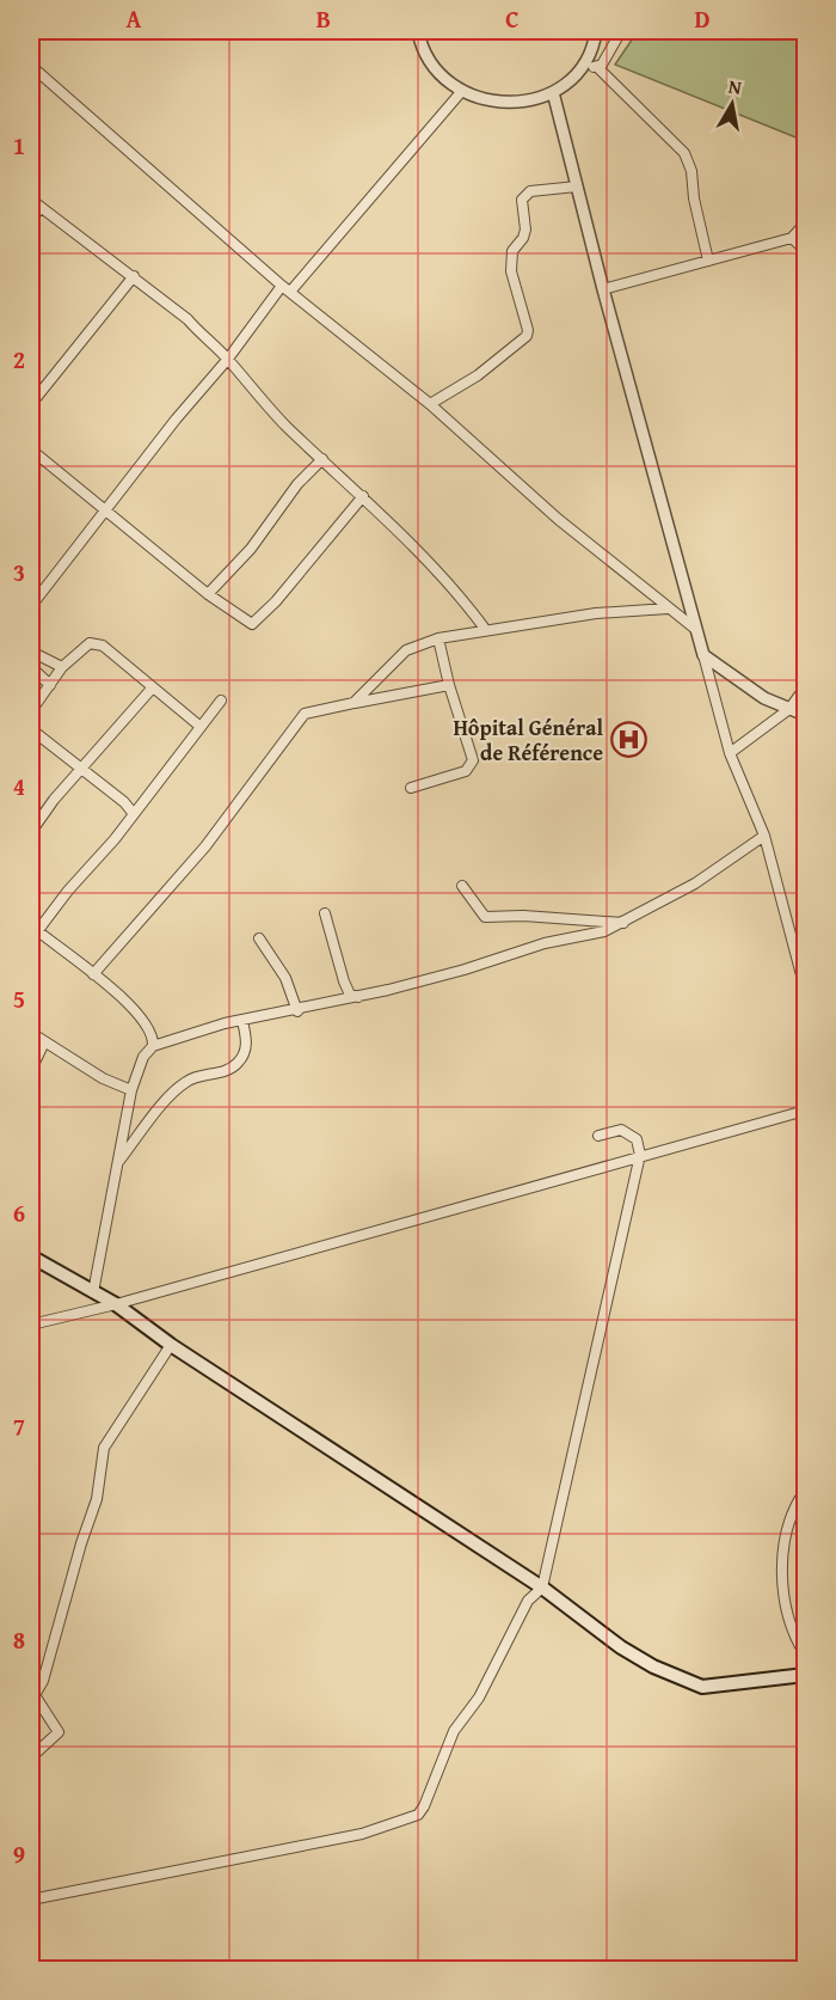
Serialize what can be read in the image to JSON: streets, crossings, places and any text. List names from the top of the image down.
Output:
{
  "places": {
    "hospital": ["Hôpital Général de Référence"]
  },
  "north": "top",
  "grid": {
    "columns": [
      "A",
      "B",
      "C",
      "D"
    ],
    "rows": [
      "1",
      "2",
      "3",
      "4",
      "5",
      "6",
      "7",
      "8",
      "9"
    ]
  }
}
